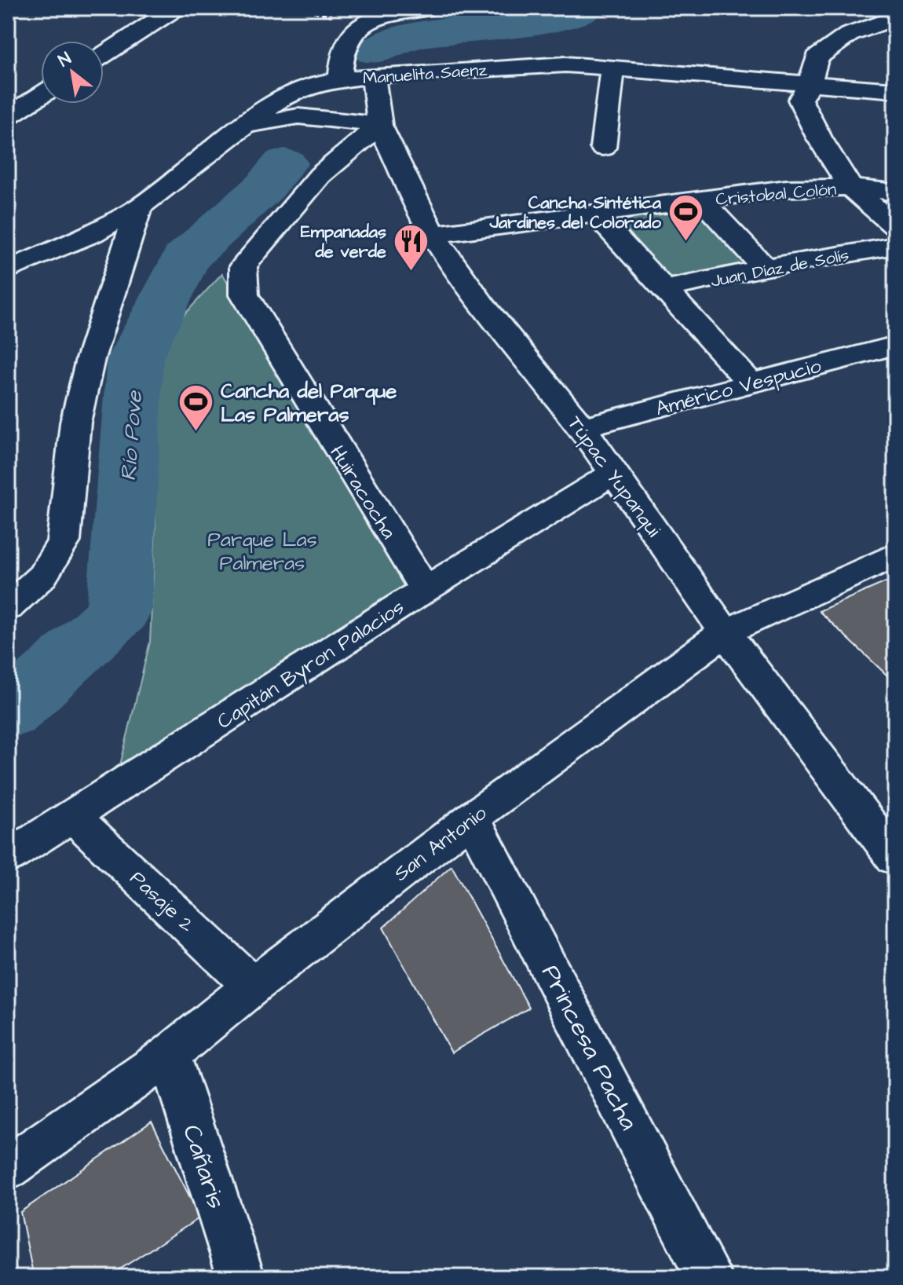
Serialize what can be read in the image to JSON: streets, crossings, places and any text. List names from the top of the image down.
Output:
{
  "streets": {
    "street": [
      "Manuelita Saenz",
      "Cristobal Colón",
      "Juan Díaz de Solís",
      "Américo Vespucio",
      "Túpac Yupanqui",
      "Huiracocha",
      "Capitán Byron Palacios",
      "San Antonio",
      "Pasaje 2",
      "Princesa Pacha",
      "Cañaris"
    ]
  },
  "crossings": [
    ["Manuelita Saenz", "Túpac Yupanqui"],
    ["Cristobal Colón", "Túpac Yupanqui"],
    ["Américo Vespucio", "Túpac Yupanqui"],
    ["Túpac Yupanqui", "Huiracocha"],
    ["Túpac Yupanqui", "Capitán Byron Palacios"],
    ["Túpac Yupanqui", "San Antonio"],
    ["Huiracocha", "Capitán Byron Palacios"],
    ["Capitán Byron Palacios", "Pasaje 2"],
    ["San Antonio", "Pasaje 2"],
    ["San Antonio", "Princesa Pacha"],
    ["San Antonio", "Cañaris"]
  ],
  "water": ["Río Pove"],
  "parks": ["Parque Las Palmeras"],
  "places": {
    "sports": ["Cancha Sintética Jardines del Colorado", "Cancha del Parque Las Palmeras"],
    "restaurant": ["Empanadas de verde"]
  },
  "north": "top left"
}
